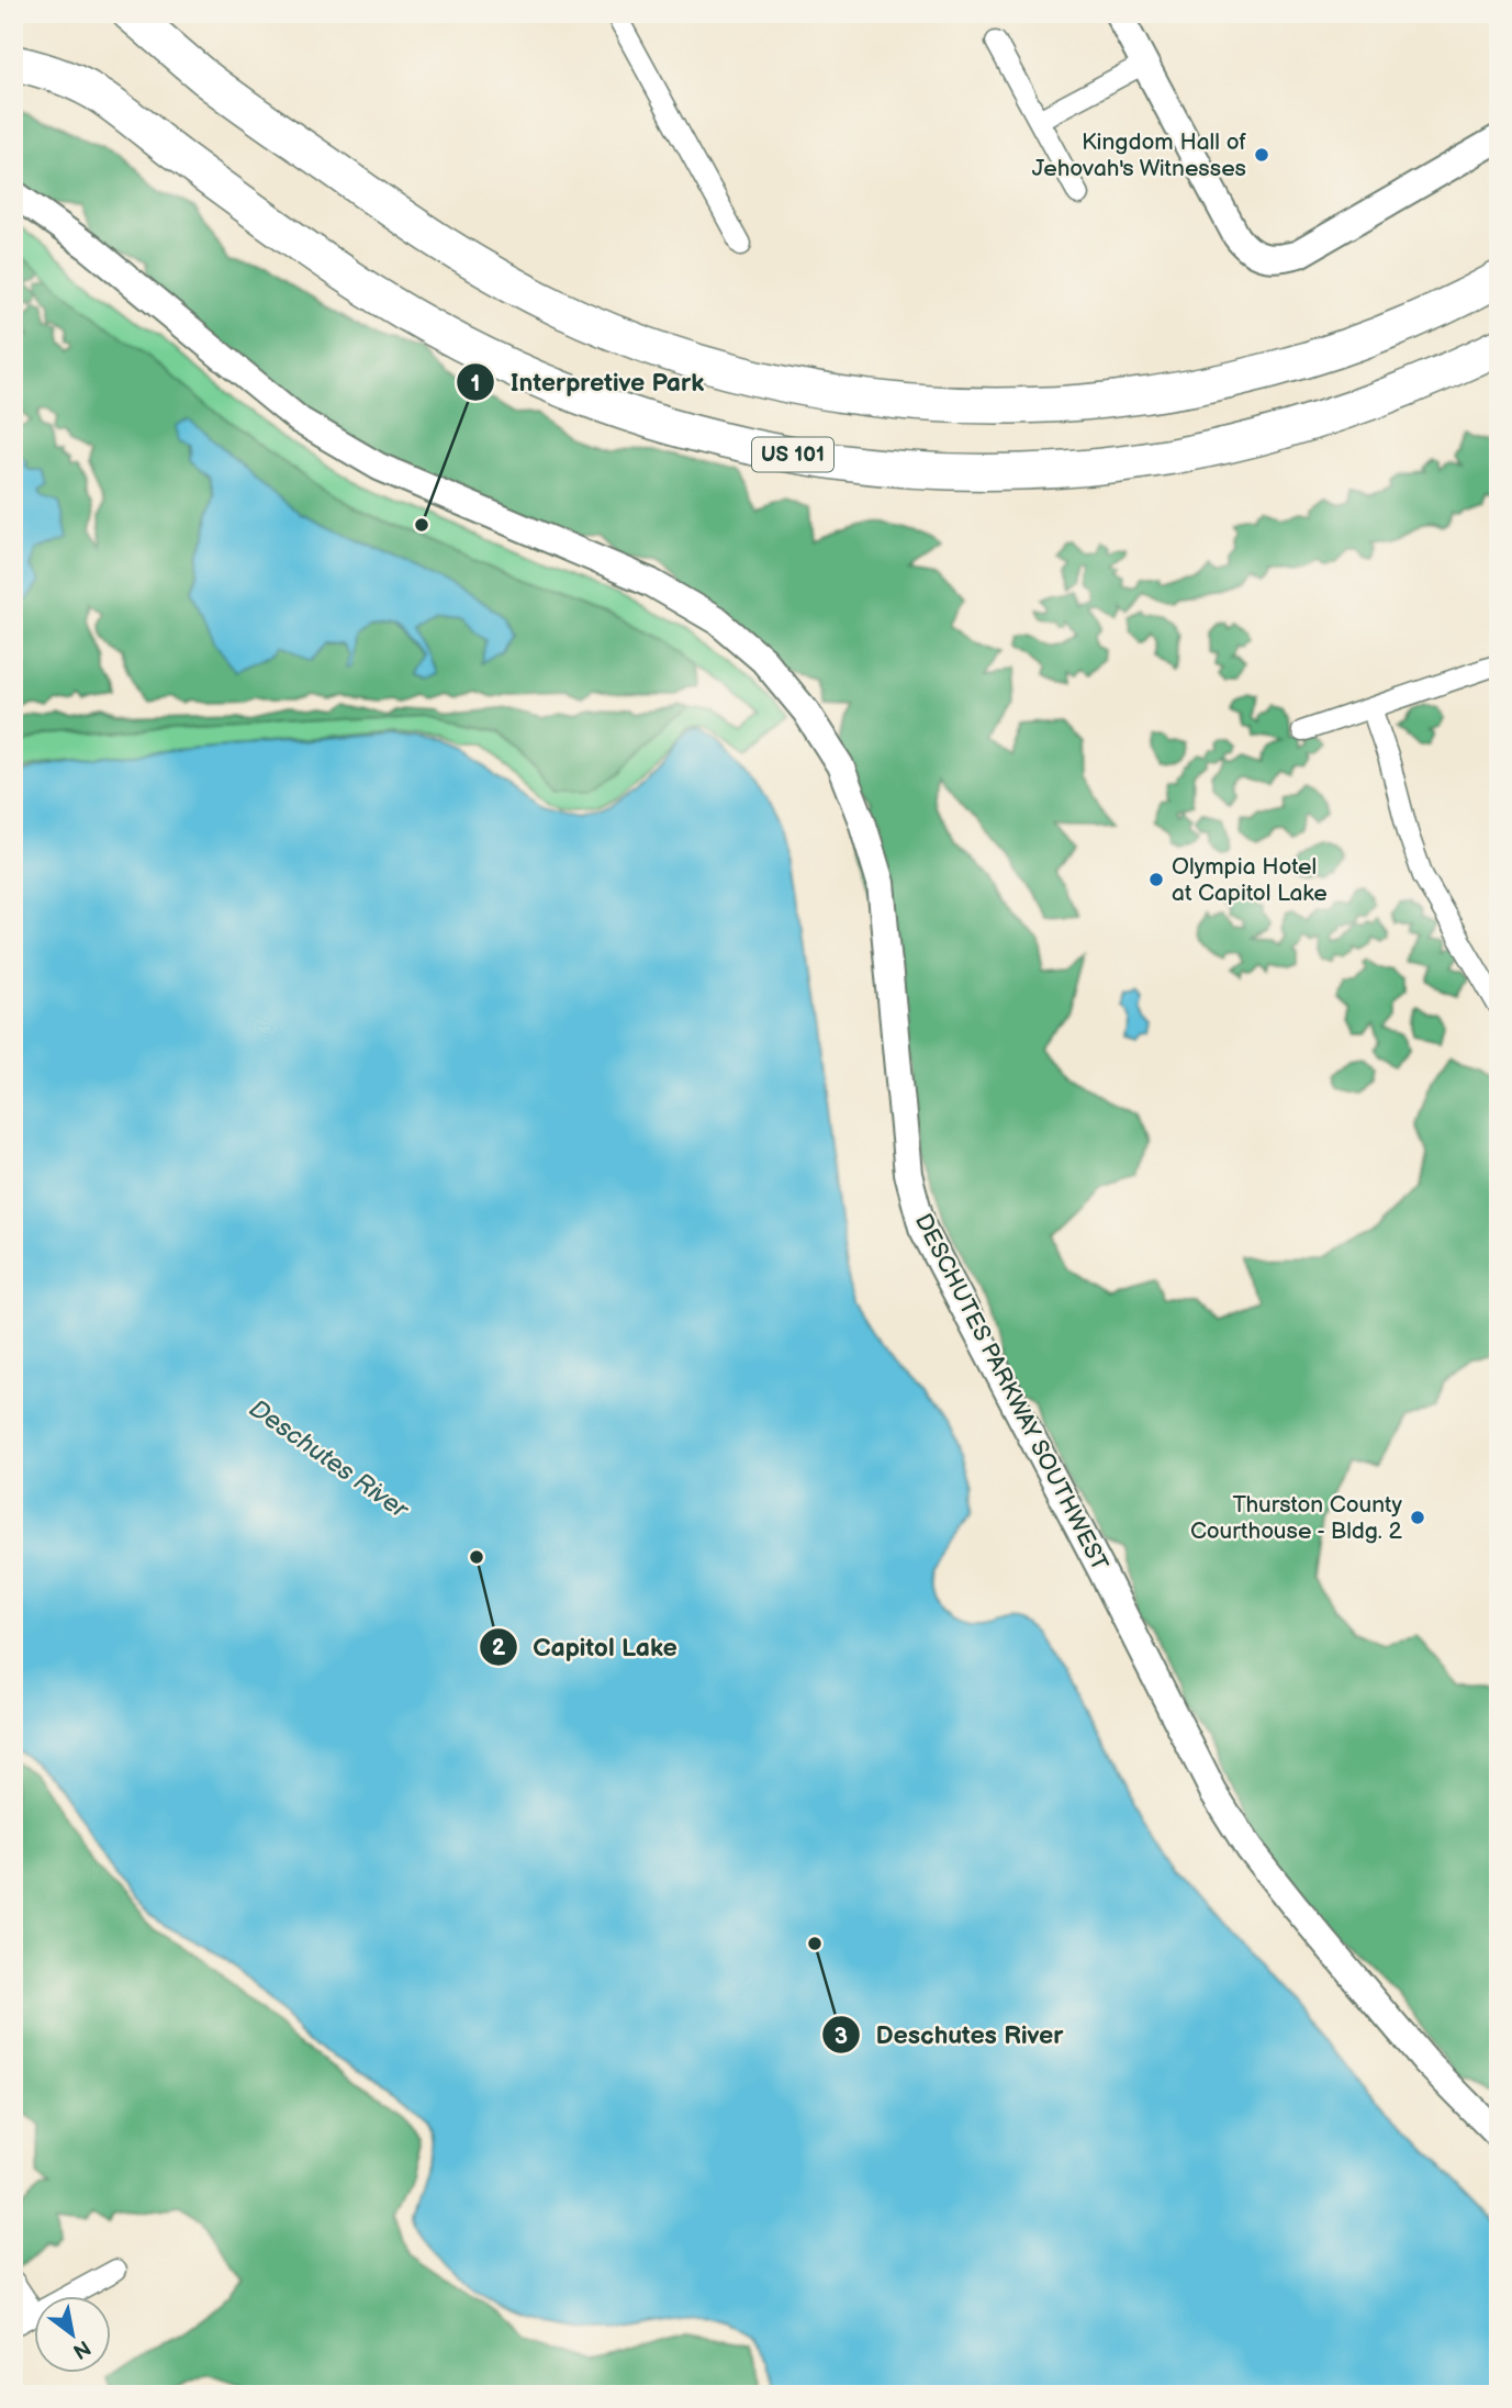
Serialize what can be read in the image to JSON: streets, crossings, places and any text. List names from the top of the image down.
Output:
{
  "streets": {
    "highway": ["US 101"],
    "street": ["DESCHUTES PARKWAY SOUTHWEST"]
  },
  "water": ["Deschutes River"],
  "places": [
    "Kingdom Hall of Jehovah's Witnesses",
    "Interpretive Park",
    "Olympia Hotel at Capitol Lake",
    "Thurston County Courthouse - Bldg. 2",
    "Capitol Lake",
    "Deschutes River"
  ],
  "north": "bottom right"
}
